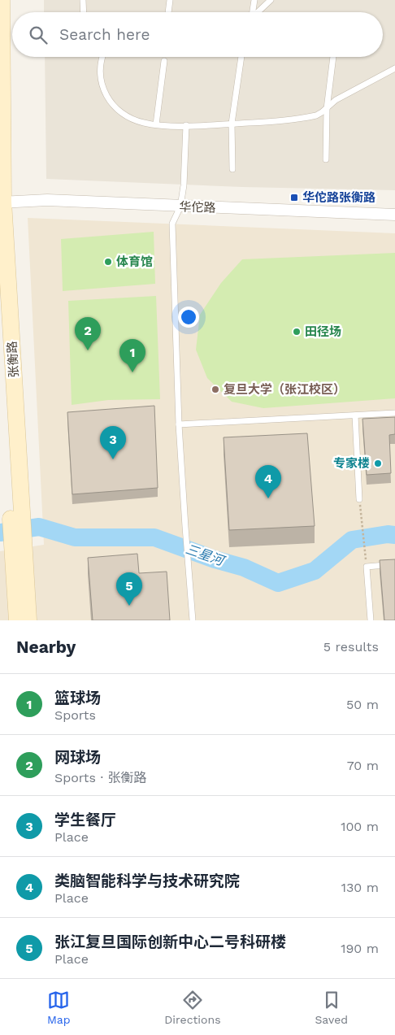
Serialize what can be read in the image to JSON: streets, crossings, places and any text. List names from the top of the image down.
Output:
{
  "streets": {
    "main road": ["张衡路"],
    "street": ["华佗路"]
  },
  "crossings": [
    ["华佗路", "张衡路"]
  ],
  "water": ["三星河"],
  "places": {
    "transit": ["华佗路张衡路"],
    "other": [
      "体育馆",
      "田径场",
      "复旦大学（张江校区）",
      "专家楼"
    ]
  },
  "page": {
    "search": "Search here",
    "pins": [
      "2",
      "1",
      "3",
      "4",
      "5"
    ],
    "heading": ["Nearby", "5 results"],
    "list": [
      {
        "mark": "1",
        "name": "篮球场",
        "note": "Sports",
        "value": "50 m"
      },
      {
        "mark": "2",
        "name": "网球场",
        "note": "Sports · 张衡路",
        "value": "70 m"
      },
      {
        "mark": "3",
        "name": "学生餐厅",
        "note": "Place",
        "value": "100 m"
      },
      {
        "mark": "4",
        "name": "类脑智能科学与技术研究院",
        "note": "Place",
        "value": "130 m"
      },
      {
        "mark": "5",
        "name": "张江复旦国际创新中心二号科研楼",
        "note": "Place",
        "value": "190 m"
      }
    ],
    "nav": ["Map", "Directions", "Saved"]
  }
}
